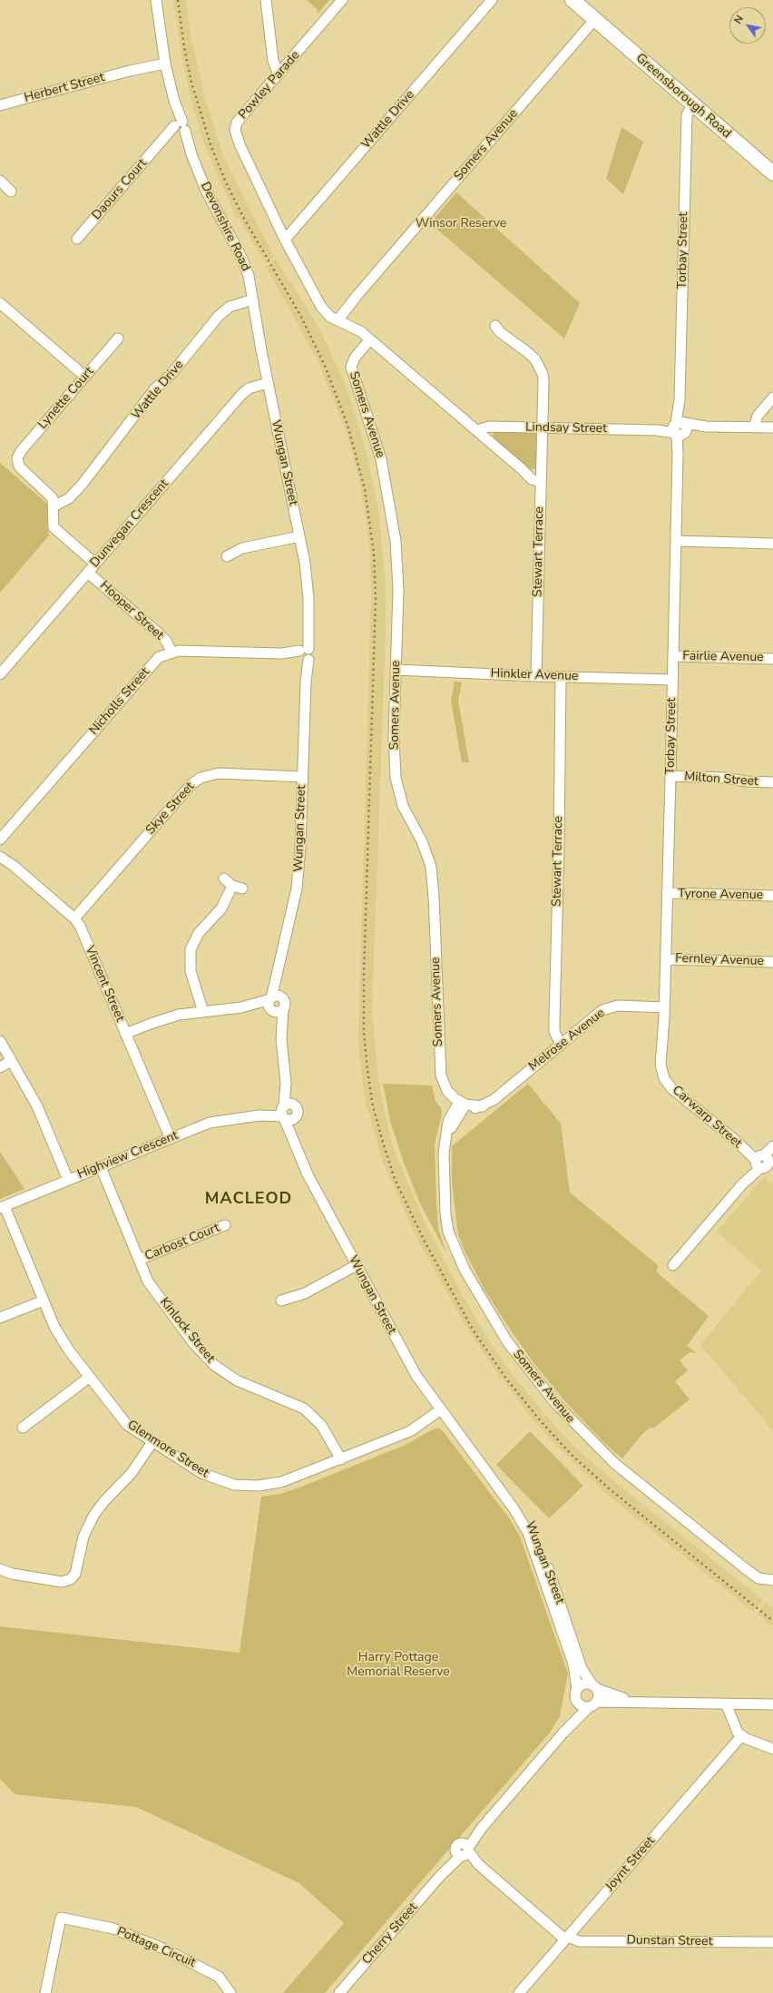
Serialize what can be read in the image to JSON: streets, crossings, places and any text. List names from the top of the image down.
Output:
{
  "streets": {
    "highway": ["Greensborough Road"],
    "street": [
      "Powley Parade",
      "Herbert Street",
      "Wattle Drive",
      "Somers Avenue",
      "Daours Court",
      "Devonshire Road",
      "Torbay Street",
      "Lynette Court",
      "Lindsay Street",
      "Wungan Street",
      "Dunvegan Crescent",
      "Stewart Terrace",
      "Hooper Street",
      "Fairlie Avenue",
      "Hinkler Avenue",
      "Nicholls Street",
      "Milton Street",
      "Skye Street",
      "Tyrone Avenue",
      "Fernley Avenue",
      "Vincent Street",
      "Melrose Avenue",
      "Carwarp Street",
      "Highview Crescent",
      "Carbost Court",
      "Kinlock Street",
      "Glenmore Street",
      "Joynt Street",
      "Cherry Street",
      "Dunstan Street",
      "Pottage Circuit"
    ]
  },
  "crossings": [
    ["Powley Parade", "Wattle Drive"],
    ["Herbert Street", "Devonshire Road"],
    ["Greensborough Road", "Somers Avenue"],
    ["Greensborough Road", "Torbay Street"],
    ["Wattle Drive", "Devonshire Road"],
    ["Wattle Drive", "Lynette Court"],
    ["Wattle Drive", "Wungan Street"],
    ["Wattle Drive", "Hooper Street"],
    ["Somers Avenue", "Hinkler Avenue"],
    ["Somers Avenue", "Melrose Avenue"],
    ["Daours Court", "Devonshire Road"],
    ["Devonshire Road", "Wungan Street"],
    ["Torbay Street", "Lindsay Street"],
    ["Torbay Street", "Fairlie Avenue"],
    ["Torbay Street", "Hinkler Avenue"],
    ["Torbay Street", "Milton Street"],
    ["Torbay Street", "Tyrone Avenue"],
    ["Torbay Street", "Fernley Avenue"],
    ["Torbay Street", "Melrose Avenue"],
    ["Torbay Street", "Carwarp Street"],
    ["Lynette Court", "Hooper Street"],
    ["Lindsay Street", "Stewart Terrace"],
    ["Wungan Street", "Dunvegan Crescent"],
    ["Wungan Street", "Nicholls Street"],
    ["Wungan Street", "Skye Street"],
    ["Wungan Street", "Highview Crescent"],
    ["Wungan Street", "Glenmore Street"],
    ["Wungan Street", "Cherry Street"],
    ["Dunvegan Crescent", "Hooper Street"],
    ["Stewart Terrace", "Hinkler Avenue"],
    ["Stewart Terrace", "Melrose Avenue"],
    ["Hooper Street", "Nicholls Street"],
    ["Skye Street", "Vincent Street"],
    ["Vincent Street", "Highview Crescent"],
    ["Highview Crescent", "Kinlock Street"],
    ["Highview Crescent", "Glenmore Street"],
    ["Carbost Court", "Kinlock Street"],
    ["Kinlock Street", "Glenmore Street"],
    ["Joynt Street", "Dunstan Street"],
    ["Cherry Street", "Dunstan Street"]
  ],
  "districts": ["MACLEOD"],
  "parks": ["Winsor Reserve", "Harry Pottage Memorial Reserve"],
  "north": "top left"
}
